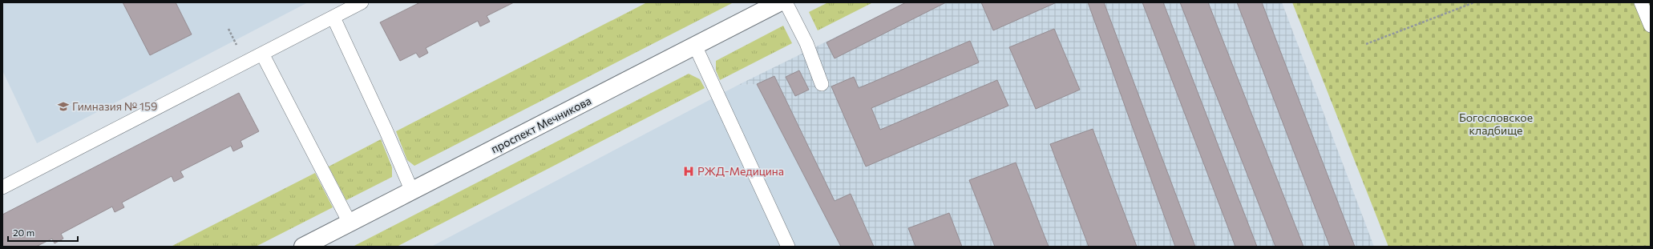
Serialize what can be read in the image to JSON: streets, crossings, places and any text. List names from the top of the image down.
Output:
{
  "streets": {
    "street": ["проспект Мечникова"]
  },
  "parks": ["Богословское кладбище"],
  "places": {
    "school or university": ["Гимназия № 159"],
    "hospital": ["РЖД-Медицина"]
  },
  "scale_bar": "20 m"
}
